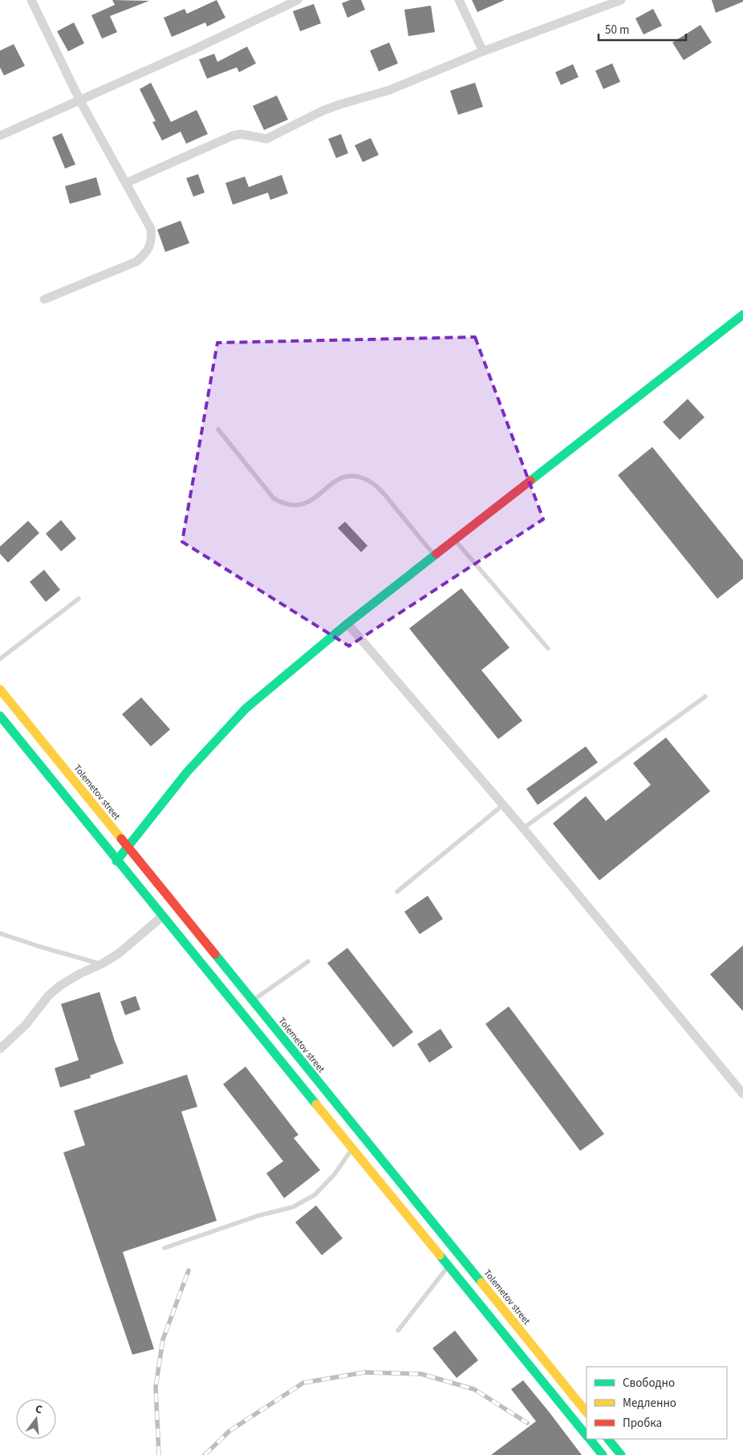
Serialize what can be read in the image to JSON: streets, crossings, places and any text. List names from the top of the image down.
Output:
{
  "streets": {
    "main road": ["Tolemetov street"]
  },
  "legend": ["Свободно", "Медленно", "Пробка"],
  "scale_bar": "50 m",
  "north": "top"
}
